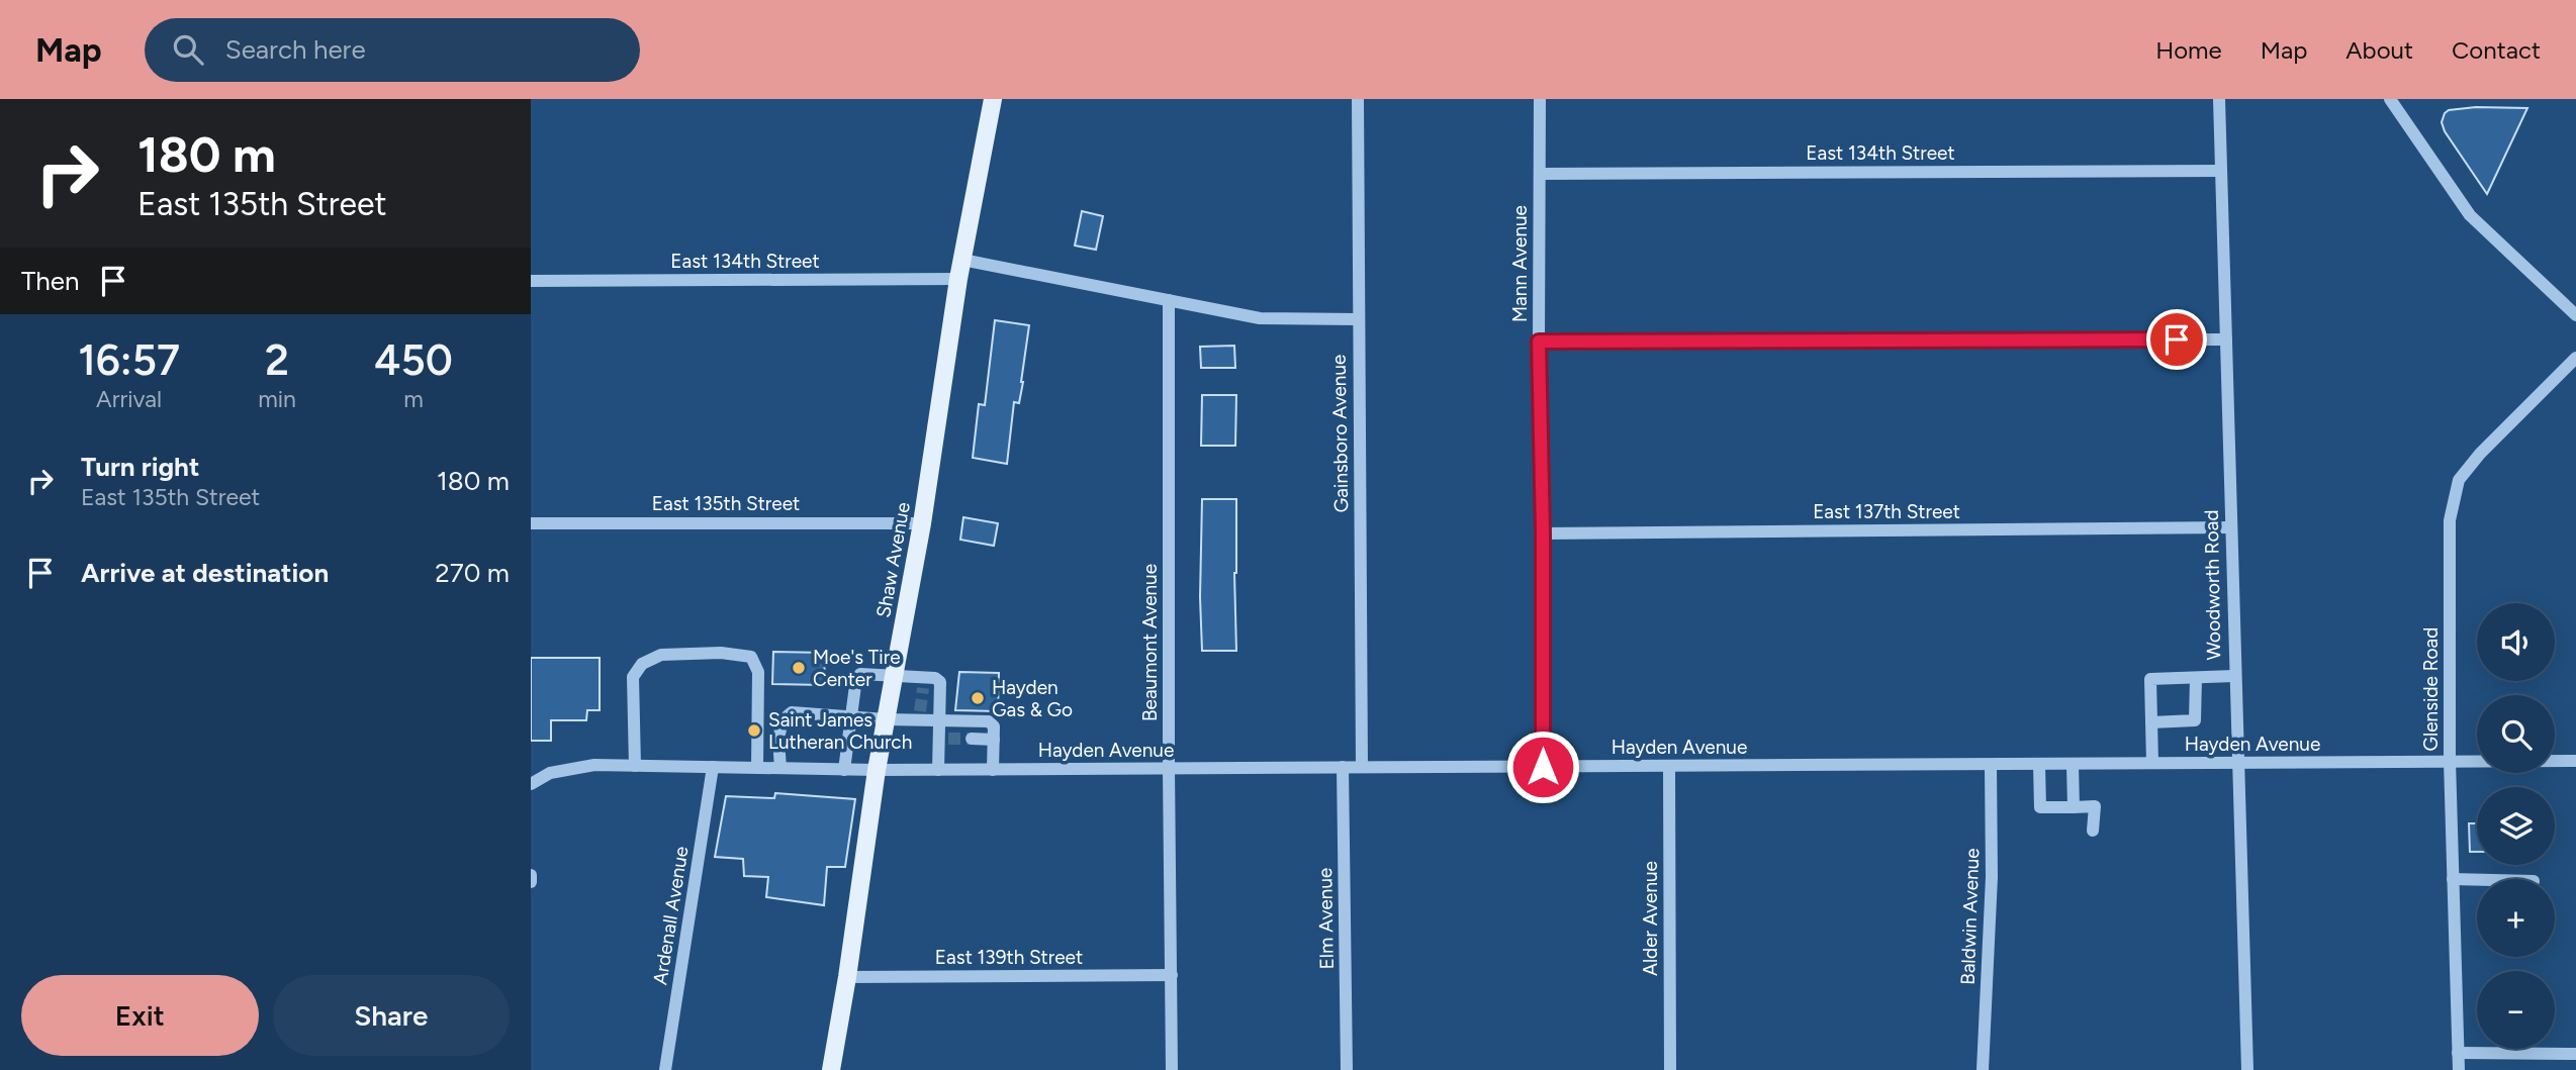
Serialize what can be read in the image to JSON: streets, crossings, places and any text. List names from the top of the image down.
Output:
{
  "streets": {
    "main road": ["Shaw Avenue"],
    "street": [
      "East 134th Street",
      "Mann Avenue",
      "Gainsboro Avenue",
      "East 135th Street",
      "East 137th Street",
      "Woodworth Road",
      "Beaumont Avenue",
      "Glenside Road",
      "Hayden Avenue",
      "Ardenall Avenue",
      "Baldwin Avenue",
      "Elm Avenue",
      "Alder Avenue",
      "East 139th Street"
    ]
  },
  "crossings": [
    ["East 134th Street", "Mann Avenue"],
    ["East 134th Street", "Shaw Avenue"],
    ["East 134th Street", "Woodworth Road"],
    ["Mann Avenue", "East 137th Street"],
    ["Mann Avenue", "Hayden Avenue"],
    ["Gainsboro Avenue", "Hayden Avenue"],
    ["East 135th Street", "Shaw Avenue"],
    ["East 137th Street", "Woodworth Road"],
    ["Shaw Avenue", "Hayden Avenue"],
    ["Shaw Avenue", "East 139th Street"],
    ["Woodworth Road", "Hayden Avenue"],
    ["Beaumont Avenue", "Hayden Avenue"],
    ["Beaumont Avenue", "East 139th Street"],
    ["Glenside Road", "Hayden Avenue"],
    ["Hayden Avenue", "Ardenall Avenue"],
    ["Hayden Avenue", "Baldwin Avenue"],
    ["Hayden Avenue", "Elm Avenue"],
    ["Hayden Avenue", "Alder Avenue"]
  ],
  "places": ["Moe's Tire Center", "Hayden Gas & Go", "Saint James Lutheran Church"],
  "page": {
    "header": "Map",
    "search": "Search here",
    "nav": [
      "Home",
      "Map",
      "About",
      "Contact"
    ],
    "turn": ["180 m", "East 135th Street"],
    "then": "Then",
    "eta": [
      "16:57",
      "Arrival",
      "2",
      "min",
      "450",
      "m"
    ],
    "list": [
      {
        "name": "Turn right",
        "note": "East 135th Street",
        "value": "180 m"
      },
      {
        "name": "Arrive at destination",
        "value": "270 m"
      }
    ],
    "map_buttons": ["+", "−"],
    "buttons": ["Exit", "Share"]
  }
}
